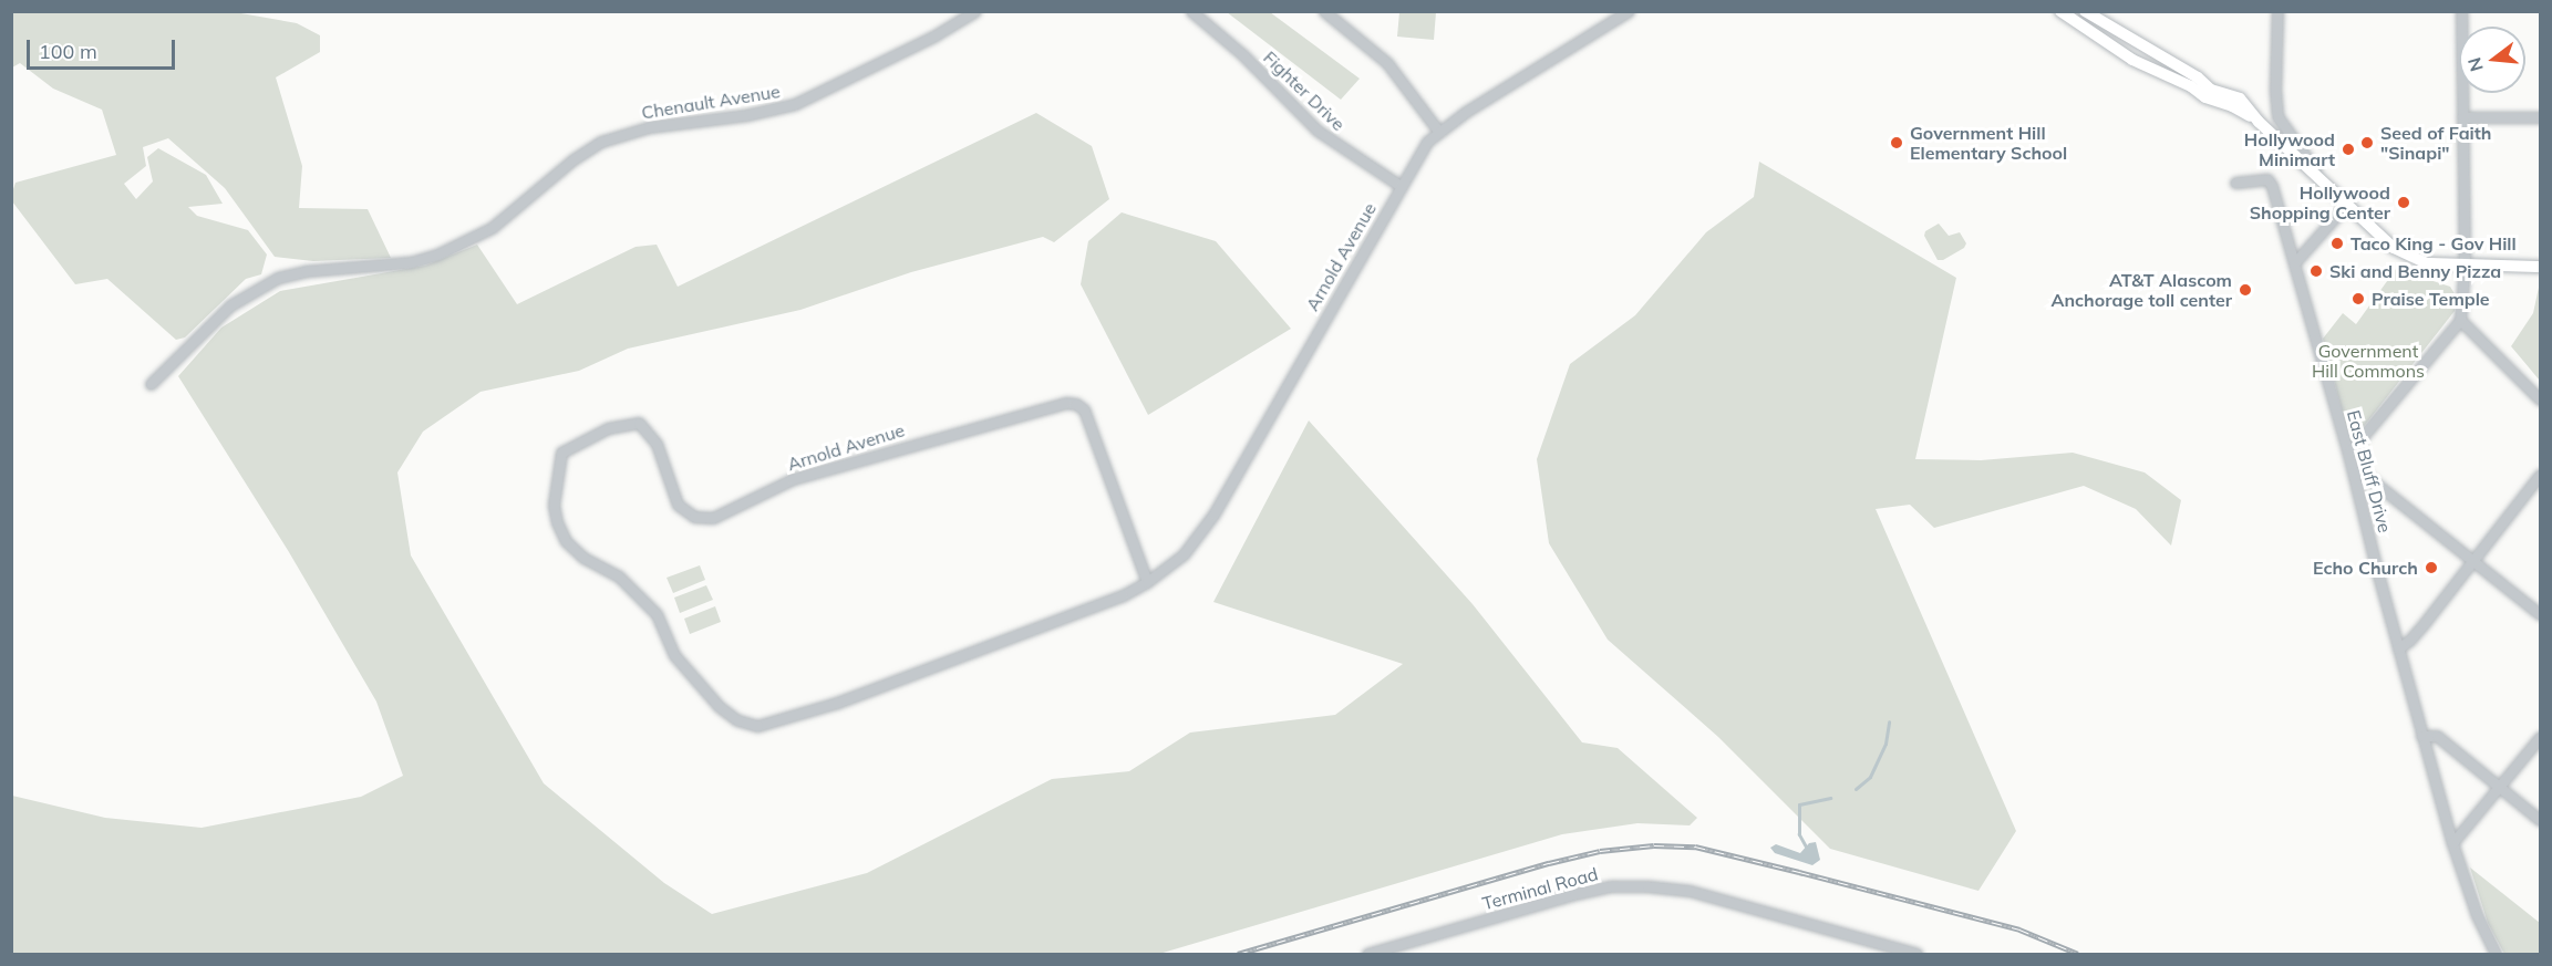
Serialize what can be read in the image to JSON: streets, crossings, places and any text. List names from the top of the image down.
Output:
{
  "streets": {
    "street": [
      "Fighter Drive",
      "Chenault Avenue",
      "Arnold Avenue",
      "East Bluff Drive",
      "Terminal Road"
    ]
  },
  "crossings": [
    ["Fighter Drive", "Arnold Avenue"]
  ],
  "parks": ["Government Hill Commons"],
  "places": [
    "Government Hill Elementary School",
    "Seed of Faith \"Sinapi\"",
    "Hollywood Minimart",
    "Hollywood Shopping Center",
    "Taco King - Gov Hill",
    "Ski and Benny Pizza",
    "AT&T Alascom Anchorage toll center",
    "Praise Temple",
    "Echo Church"
  ],
  "scale_bar": "100 m",
  "north": "left"
}
